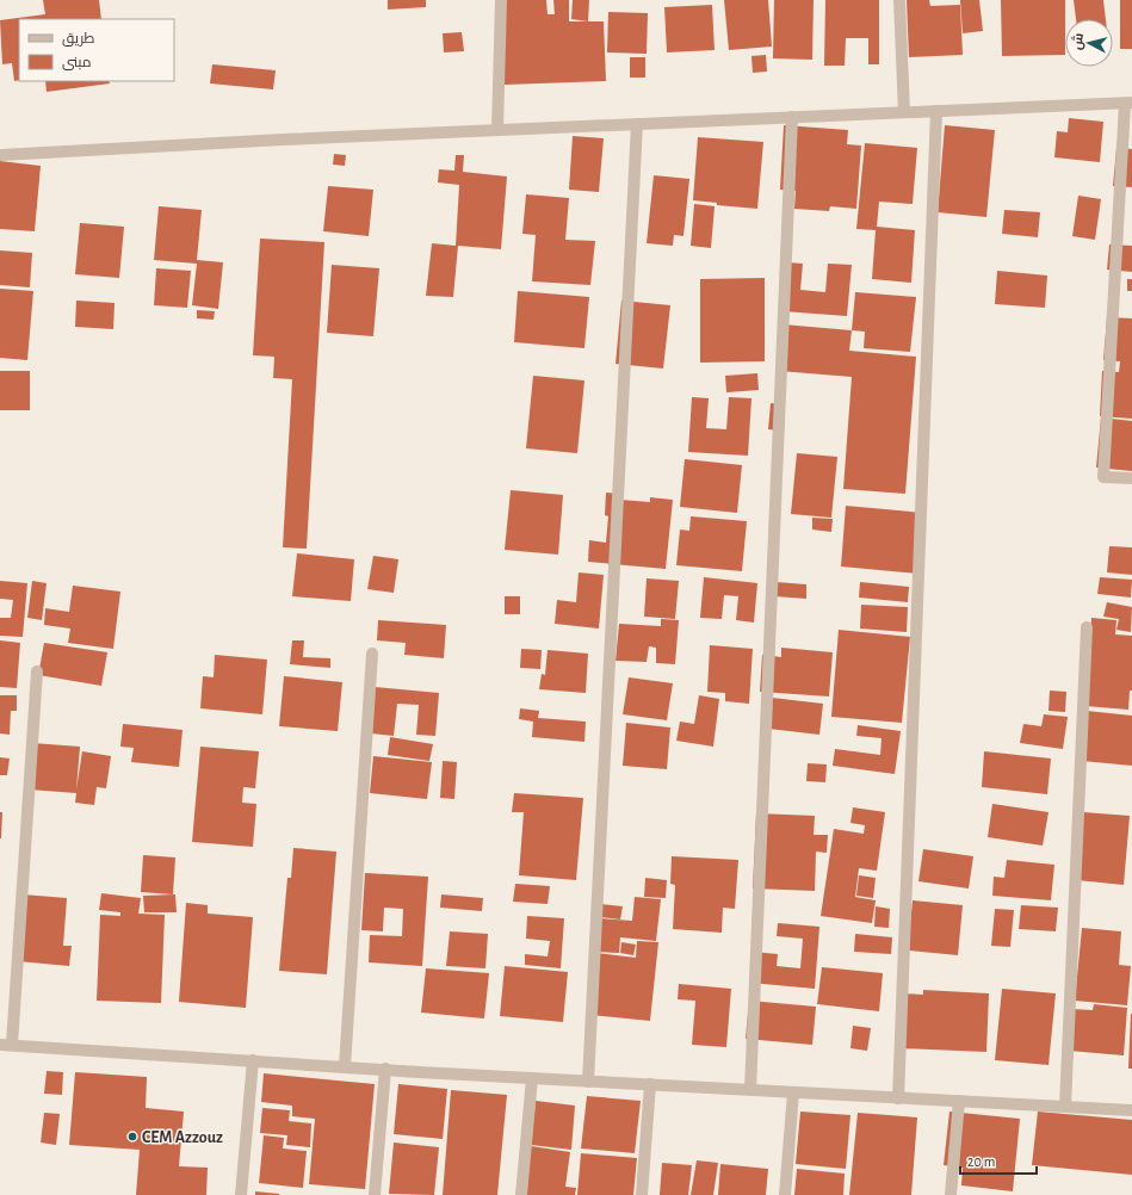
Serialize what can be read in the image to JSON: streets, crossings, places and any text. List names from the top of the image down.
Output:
{
  "places": ["CEM Azzouz"],
  "legend": ["طريق", "مبنى"],
  "scale_bar": "20 m",
  "north": "left"
}
